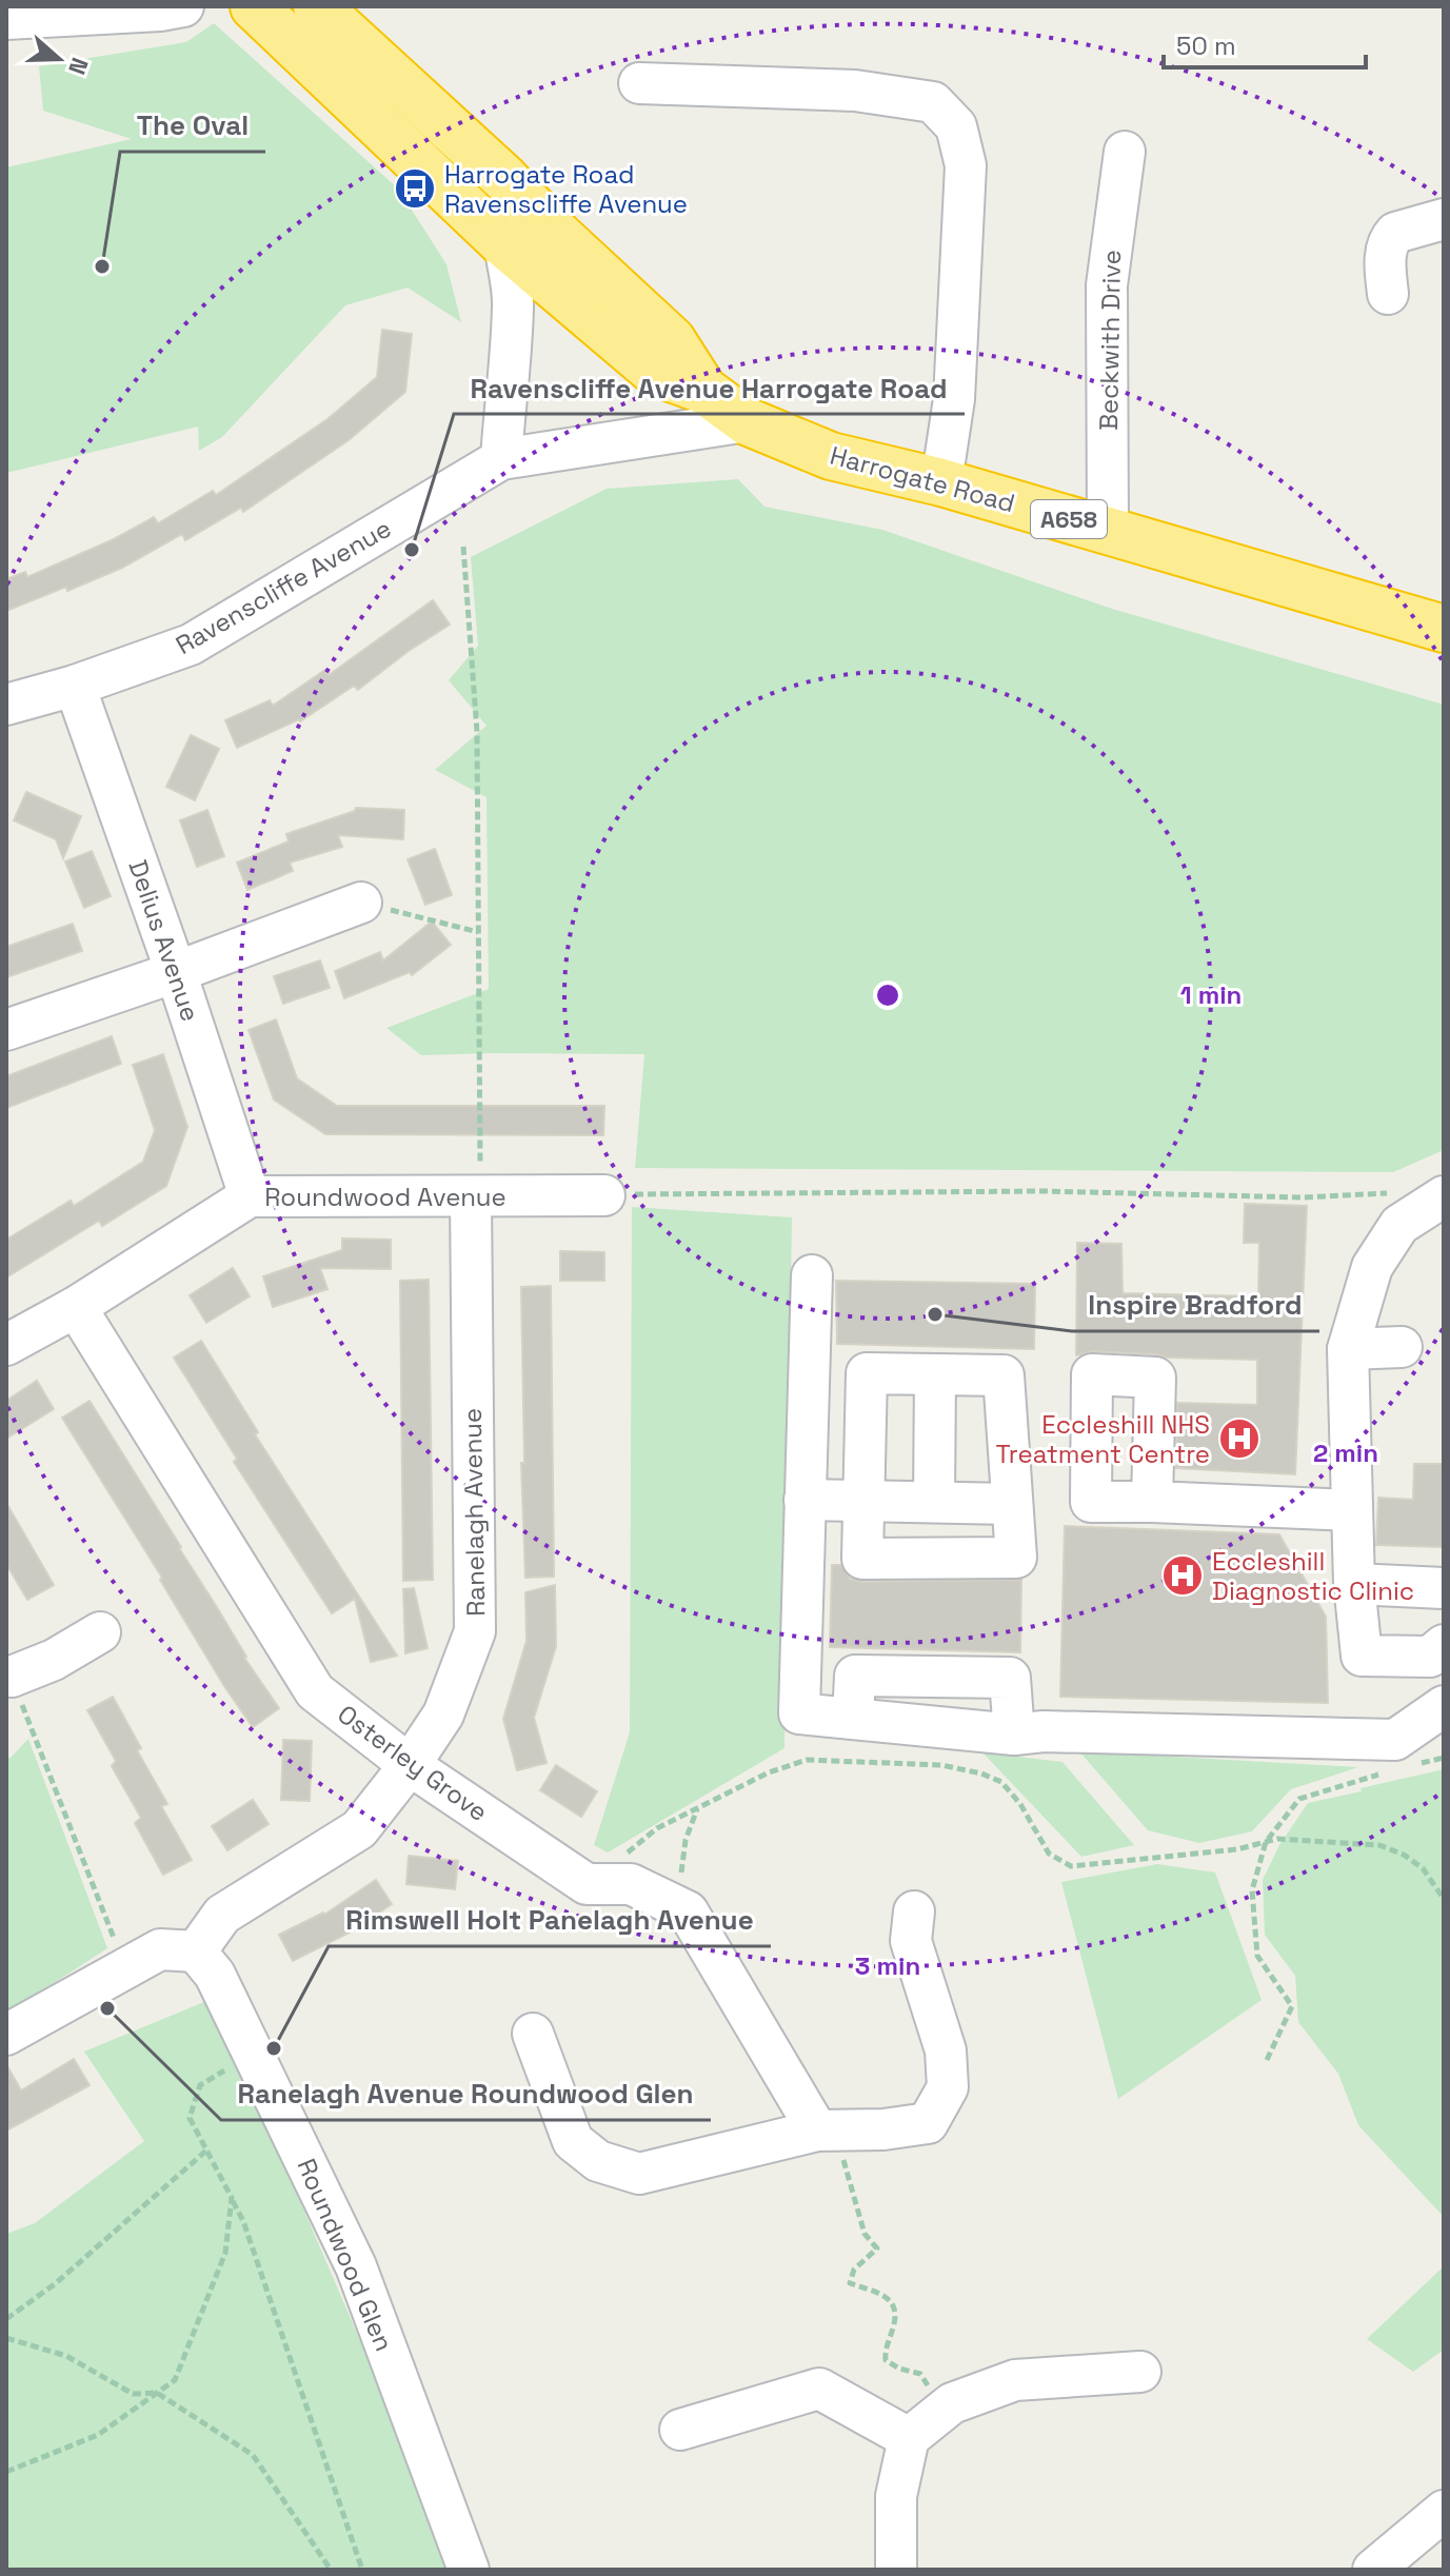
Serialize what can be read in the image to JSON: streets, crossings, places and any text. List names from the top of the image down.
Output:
{
  "streets": {
    "highway": ["Harrogate Road", "A658"],
    "street": [
      "Beckwith Drive",
      "Ravenscliffe Avenue",
      "Delius Avenue",
      "Roundwood Avenue",
      "Ranelagh Avenue",
      "Osterley Grove",
      "Roundwood Glen"
    ]
  },
  "crossings": [
    ["Beckwith Drive", "Harrogate Road"],
    ["Harrogate Road", "Ravenscliffe Avenue"],
    ["Ravenscliffe Avenue", "Delius Avenue"],
    ["Delius Avenue", "Roundwood Avenue"],
    ["Roundwood Avenue", "Ranelagh Avenue"],
    ["Roundwood Avenue", "Osterley Grove"],
    ["Ranelagh Avenue", "Osterley Grove"],
    ["Ranelagh Avenue", "Roundwood Glen"]
  ],
  "places": {
    "bus stop": ["Harrogate Road Ravenscliffe Avenue"],
    "other": [
      "The Oval",
      "Ravenscliffe Avenue Harrogate Road",
      "Inspire Bradford",
      "Ranelagh Avenue Roundwood Glen",
      "Rimswell Holt Panelagh Avenue"
    ],
    "hospital": ["Eccleshill NHS Treatment Centre", "Eccleshill Diagnostic Clinic"]
  },
  "scale_bar": "50 m",
  "north": "right",
  "rings": ["1 min", "2 min", "3 min"]
}
